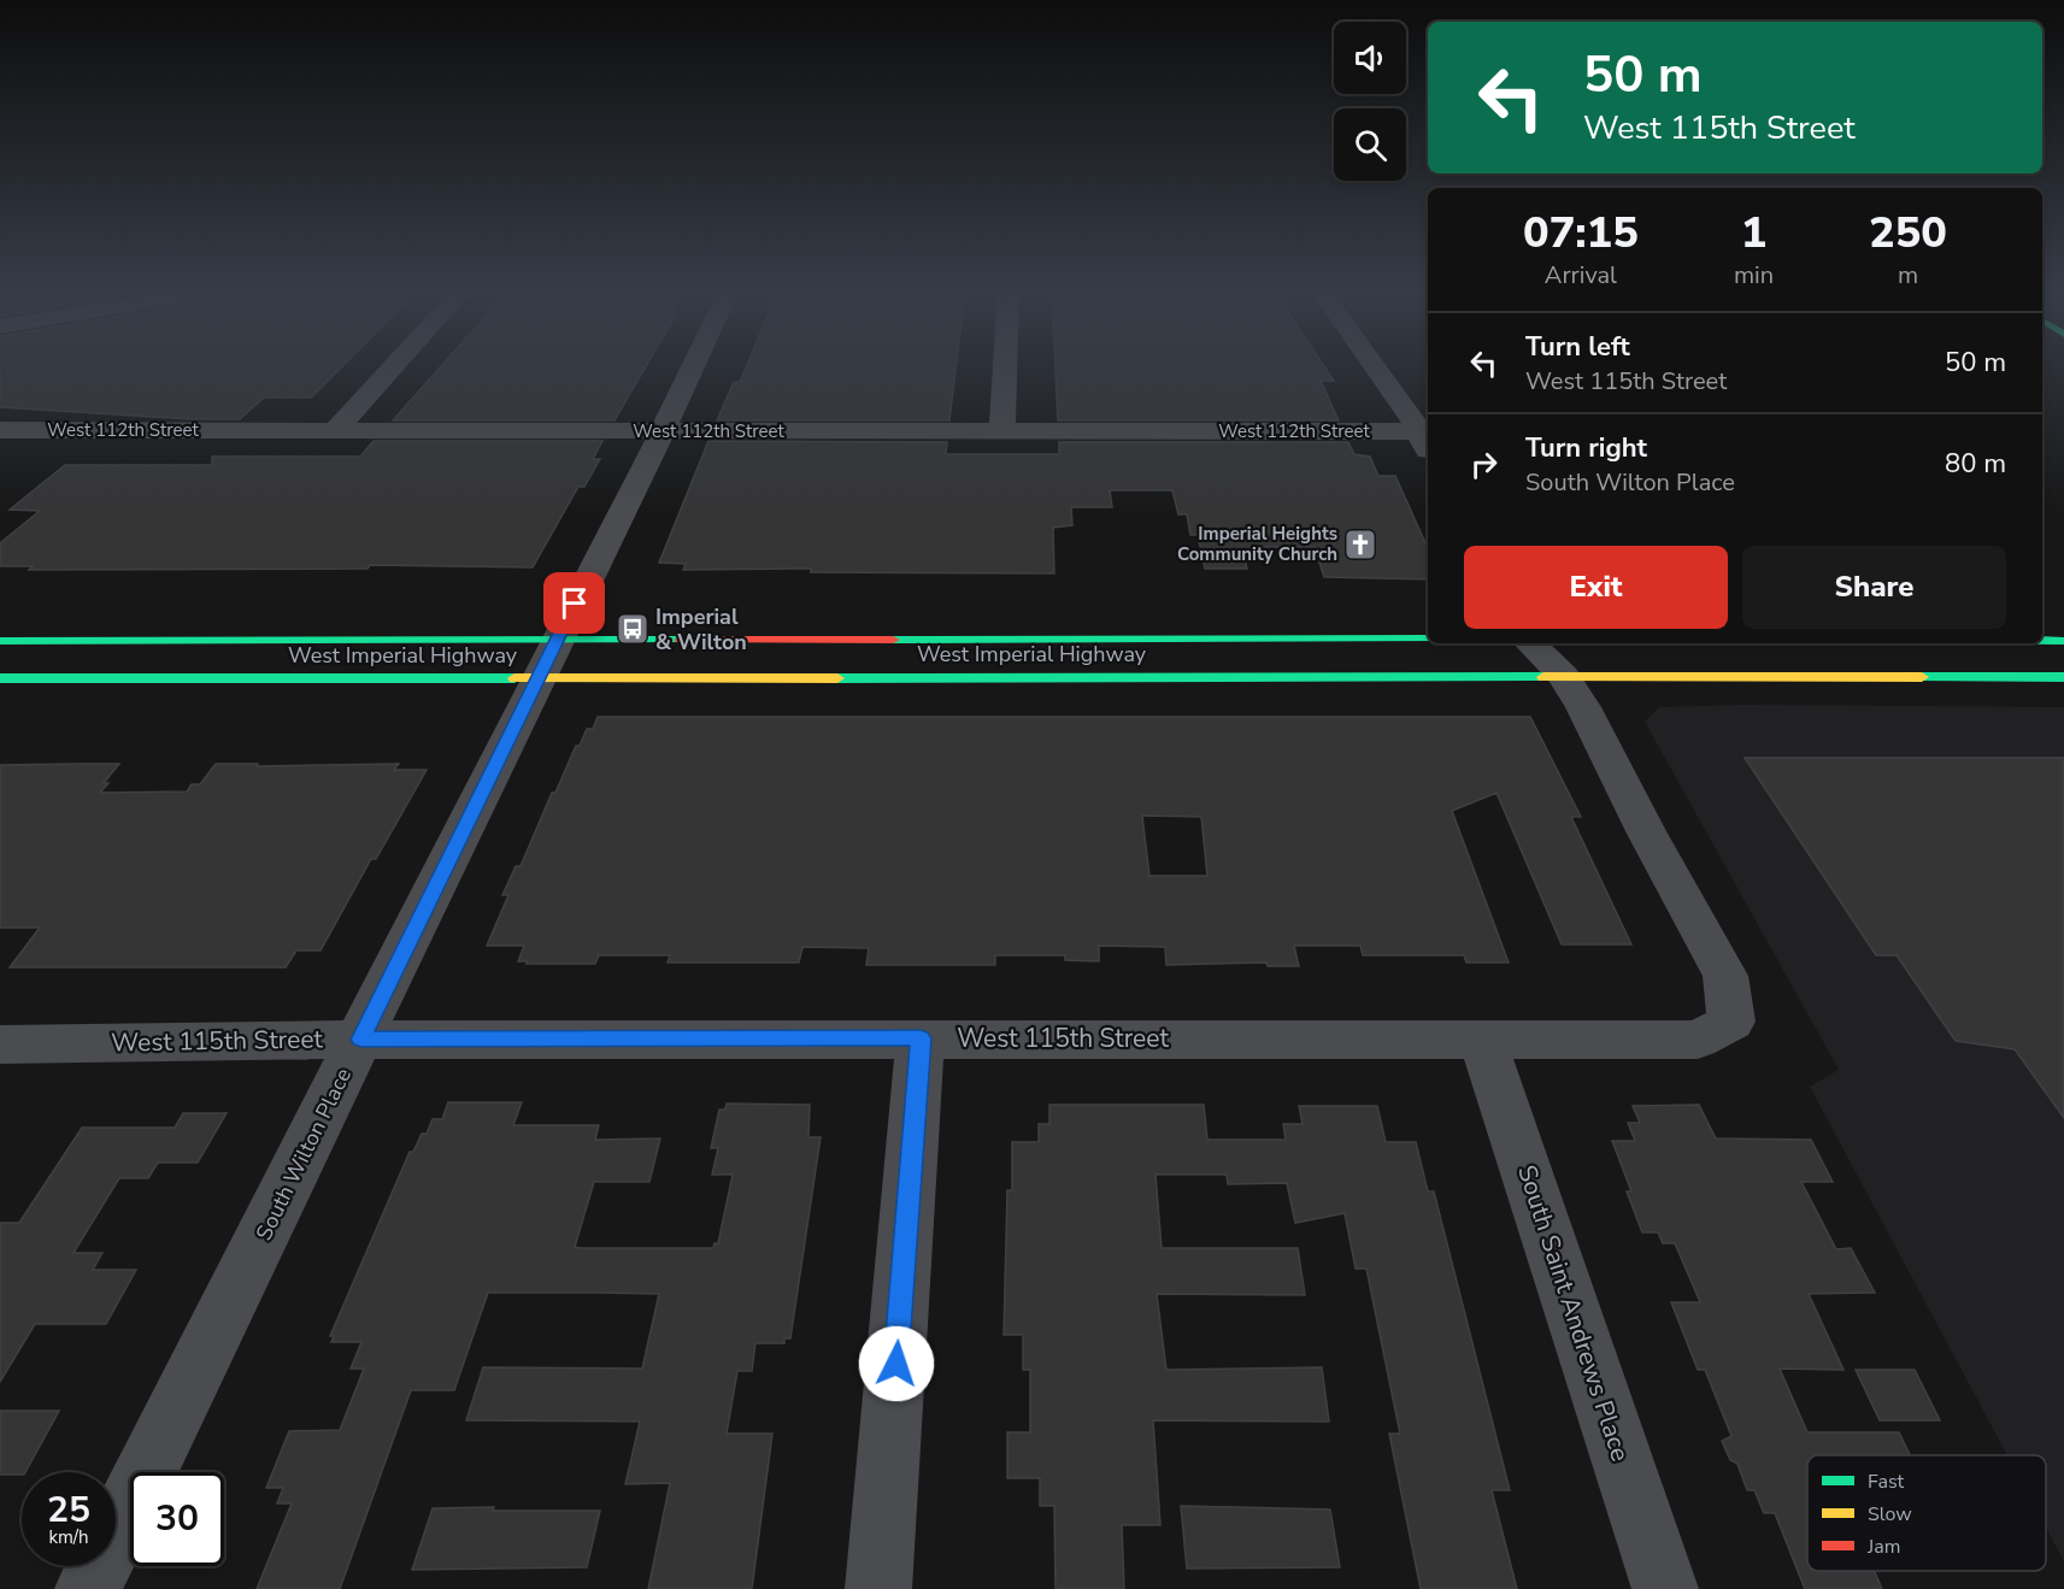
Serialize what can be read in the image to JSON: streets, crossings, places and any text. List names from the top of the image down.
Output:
{
  "streets": {
    "main road": ["West Imperial Highway"],
    "street": [
      "West 112th Street",
      "West 115th Street",
      "South Wilton Place",
      "South Saint Andrews Place"
    ]
  },
  "crossings": [
    ["West 112th Street", "South Wilton Place"],
    ["West Imperial Highway", "West 115th Street"],
    ["West Imperial Highway", "South Wilton Place"],
    ["West 115th Street", "South Wilton Place"],
    ["West 115th Street", "South Saint Andrews Place"]
  ],
  "places": {
    "church": ["Imperial Heights Community Church"],
    "bus stop": ["Imperial & Wilton"]
  },
  "legend": ["Fast", "Slow", "Jam"],
  "page": {
    "turn": ["50 m", "West 115th Street"],
    "eta": [
      "07:15",
      "Arrival",
      "1",
      "min",
      "250",
      "m"
    ],
    "list": [
      {
        "name": "Turn left",
        "note": "West 115th Street",
        "value": "50 m"
      },
      {
        "name": "Turn right",
        "note": "South Wilton Place",
        "value": "80 m"
      }
    ],
    "buttons": ["Exit", "Share"],
    "speed": "25 km/h",
    "limit": "30"
  }
}
